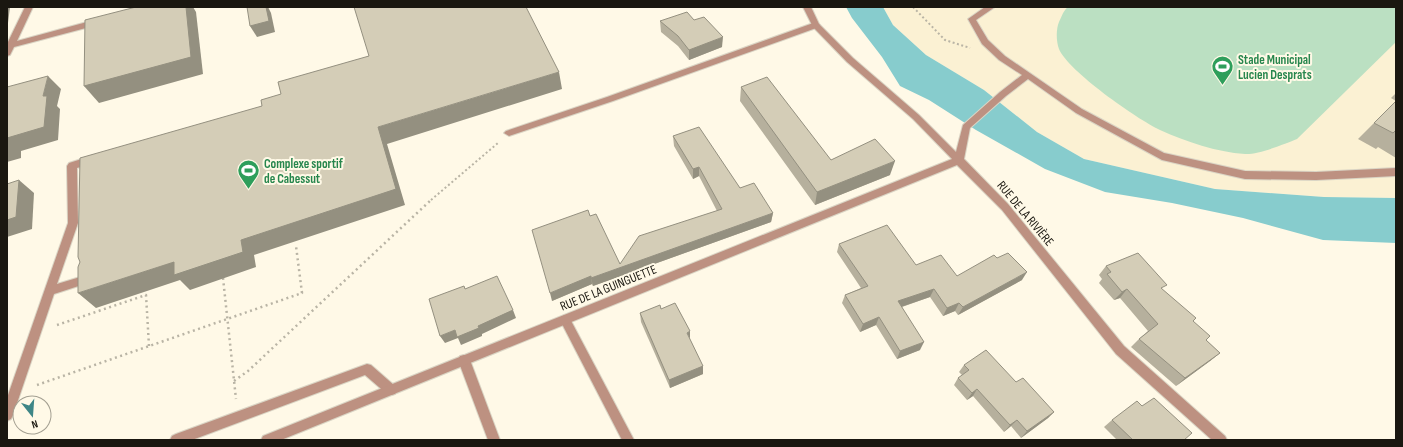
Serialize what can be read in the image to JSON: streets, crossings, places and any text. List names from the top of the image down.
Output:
{
  "streets": {
    "street": ["RUE DE LA RIVIÈRE", "RUE DE LA GUINGUETTE"]
  },
  "crossings": [
    ["RUE DE LA RIVIÈRE", "RUE DE LA GUINGUETTE"]
  ],
  "places": {
    "sports": ["Stade Municipal Lucien Desprats", "Complexe sportif de Cabessut"]
  },
  "north": "bottom"
}
